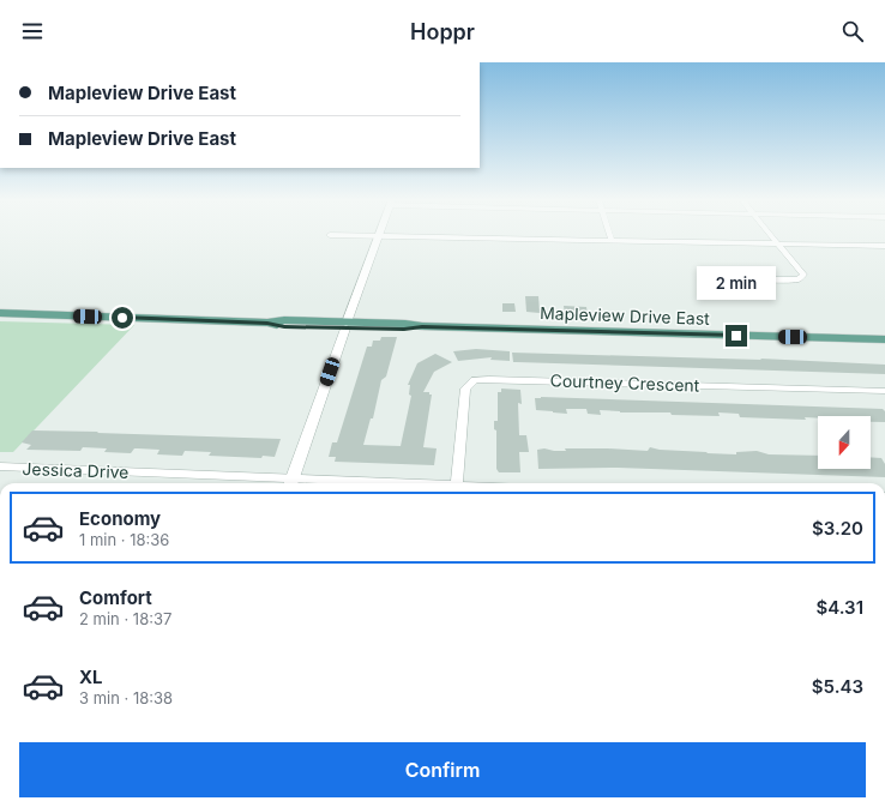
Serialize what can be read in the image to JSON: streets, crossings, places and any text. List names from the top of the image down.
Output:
{
  "streets": {
    "main road": ["Mapleview Drive East"],
    "street": ["Courtney Crescent", "Jessica Drive"]
  },
  "north": "bottom",
  "page": {
    "header": "Hoppr",
    "banner": ["Mapleview Drive East", "Mapleview Drive East"],
    "bubble": "2 min",
    "list": [
      {
        "name": "Economy",
        "note": "1 min · 18:36",
        "value": "$3.20"
      },
      {
        "name": "Comfort",
        "note": "2 min · 18:37",
        "value": "$4.31"
      },
      {
        "name": "XL",
        "note": "3 min · 18:38",
        "value": "$5.43"
      }
    ],
    "buttons": "Confirm"
  }
}
